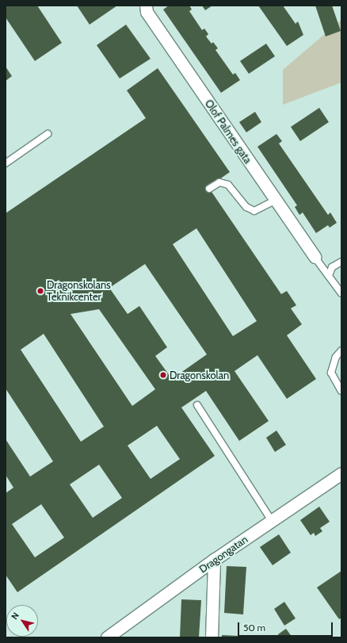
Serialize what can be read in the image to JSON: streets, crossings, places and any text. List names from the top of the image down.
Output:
{
  "streets": {
    "street": ["Olof Palmes gata", "Dragongatan"]
  },
  "places": ["Dragonskolans Teknikcenter", "Dragonskolan"],
  "scale_bar": "50 m",
  "north": "top left"
}
